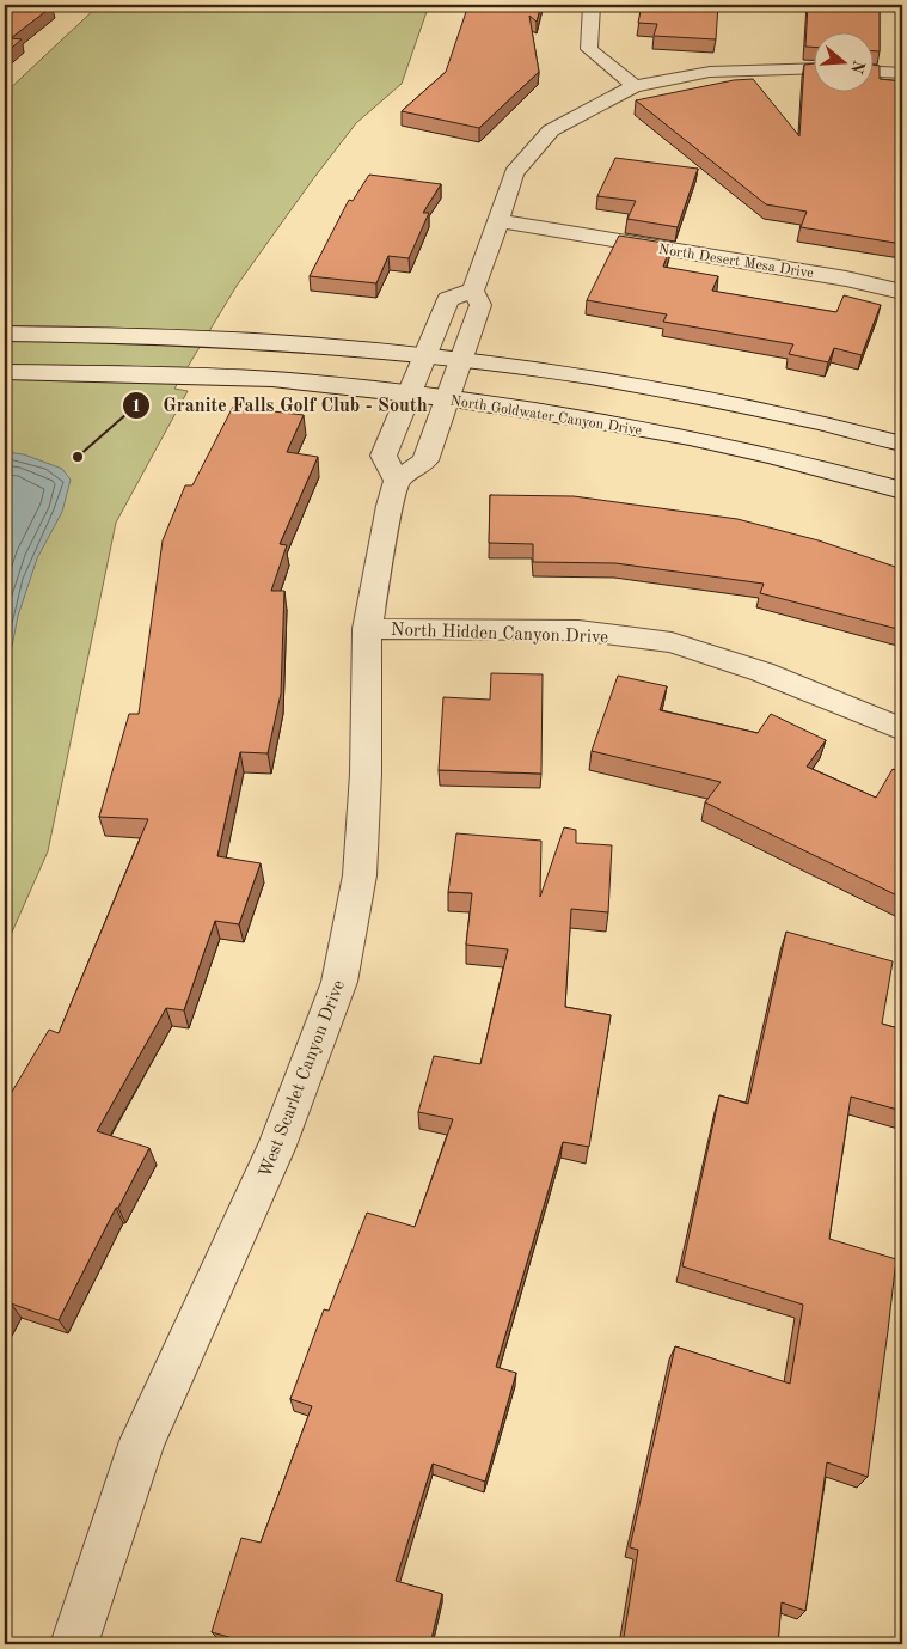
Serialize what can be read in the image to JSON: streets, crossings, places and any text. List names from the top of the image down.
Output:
{
  "streets": {
    "street": [
      "North Desert Mesa Drive",
      "North Goldwater Canyon Drive",
      "North Hidden Canyon Drive",
      "West Scarlet Canyon Drive"
    ]
  },
  "crossings": [
    ["North Hidden Canyon Drive", "West Scarlet Canyon Drive"]
  ],
  "places": ["Granite Falls Golf Club - South"],
  "north": "right"
}
